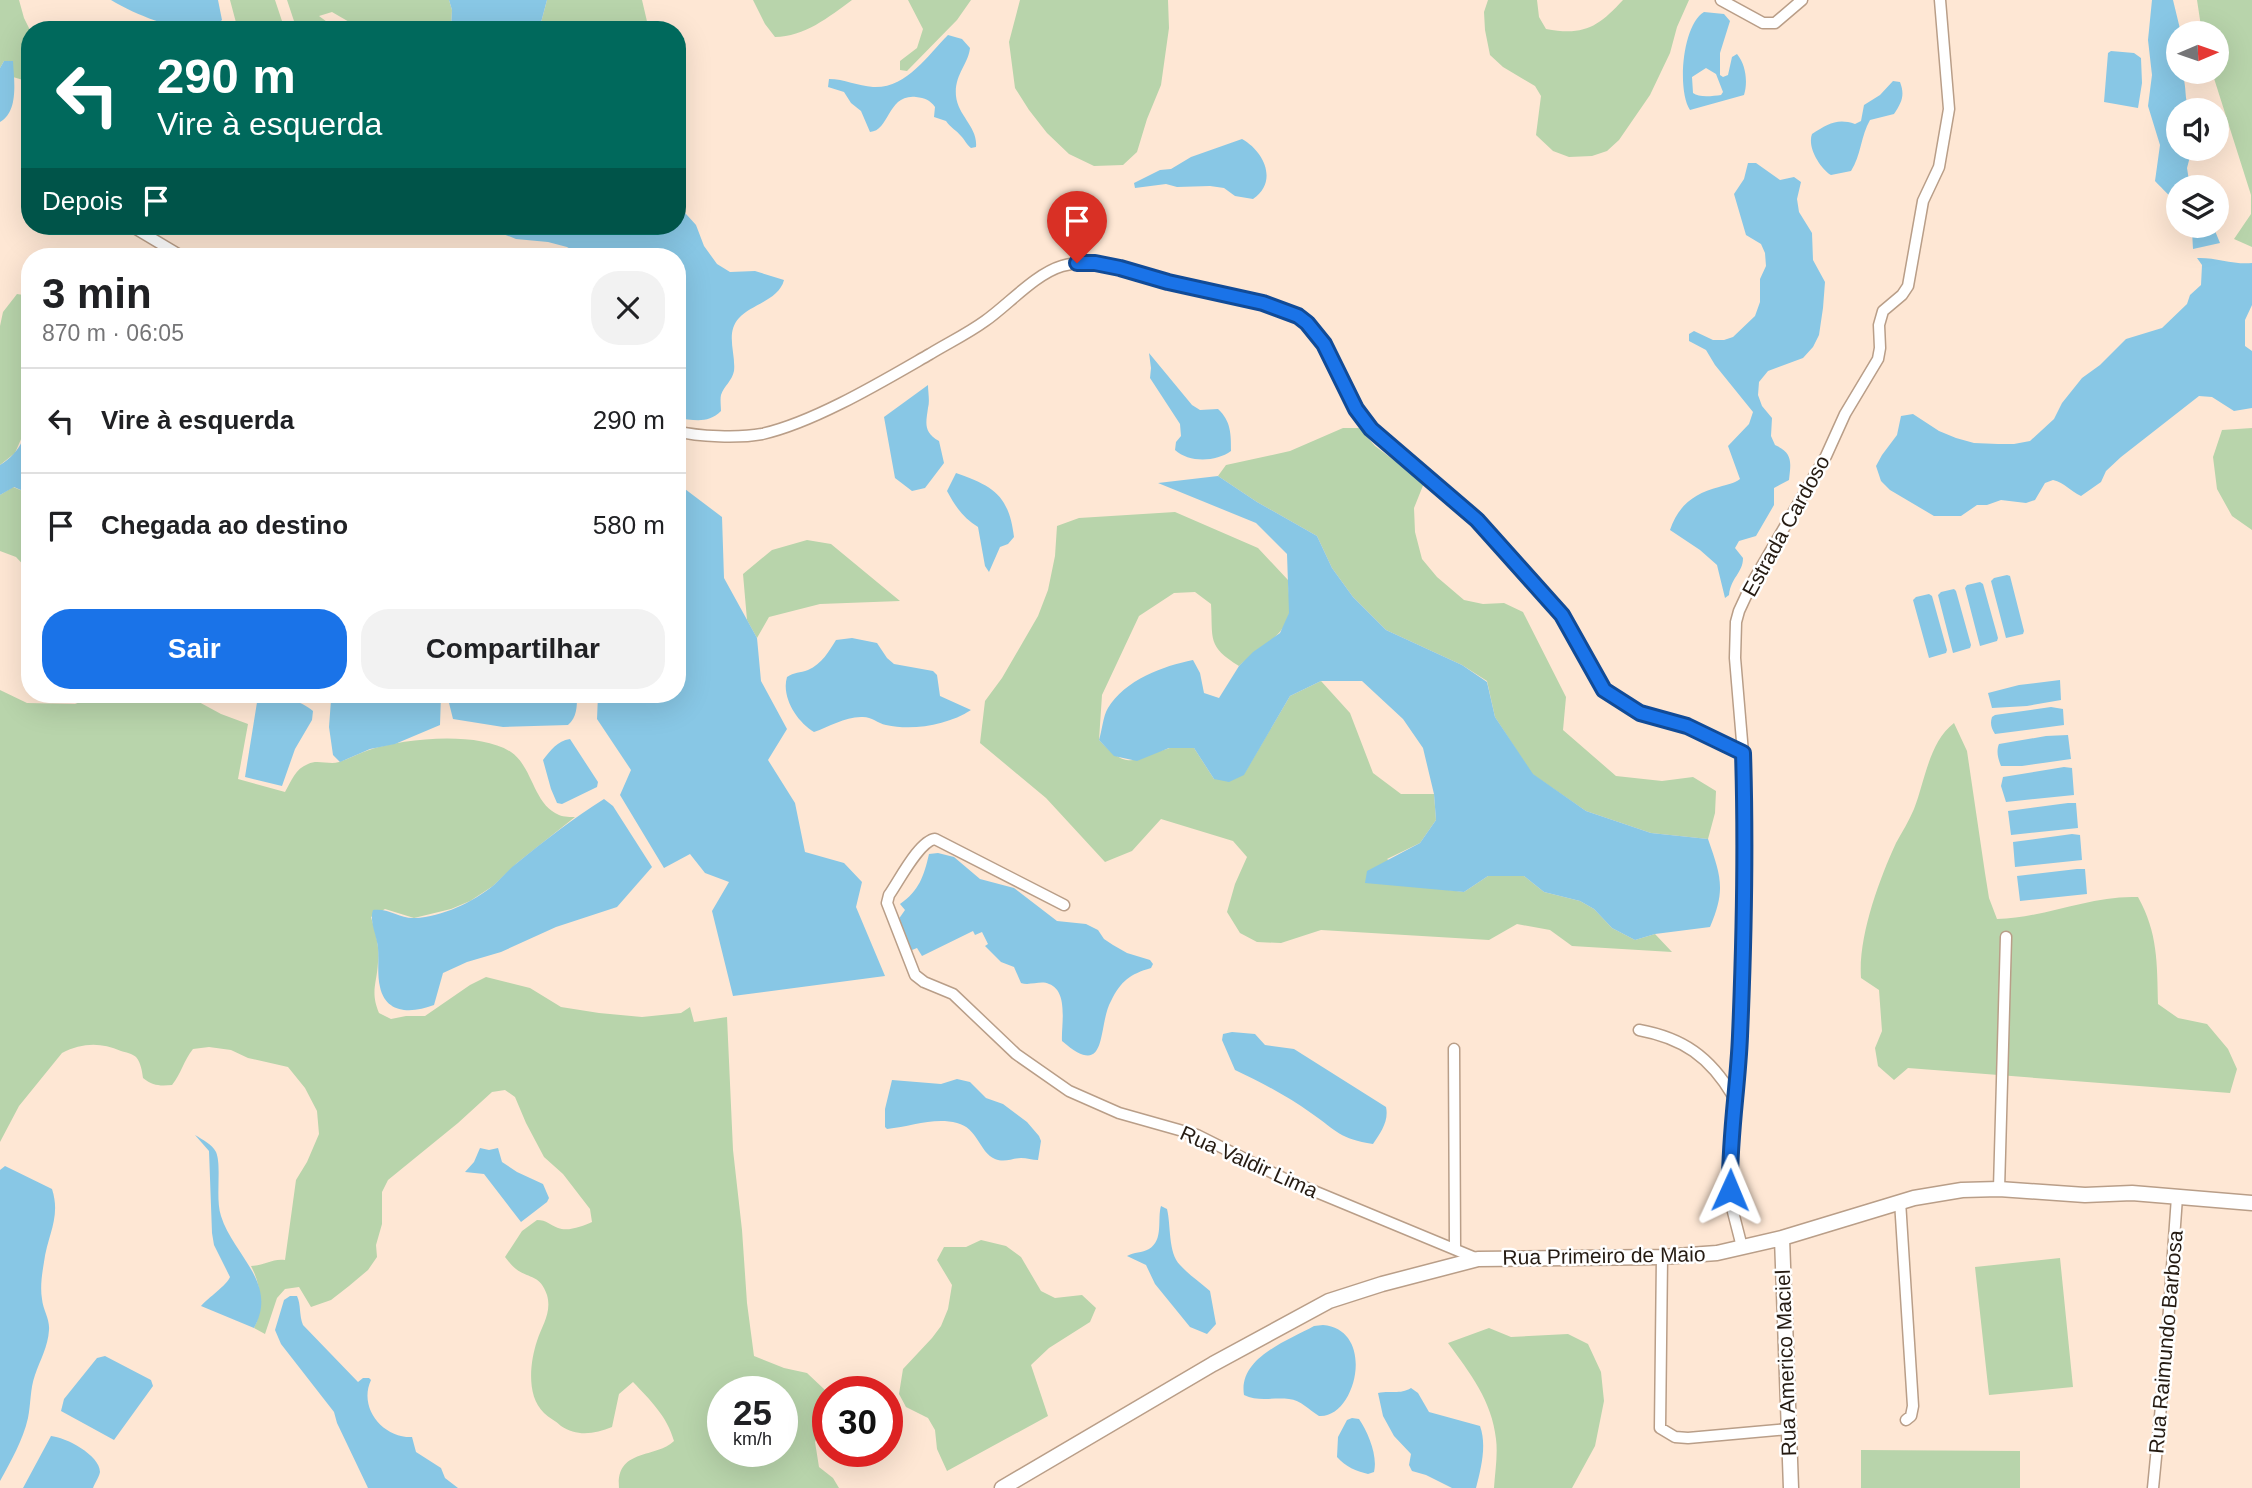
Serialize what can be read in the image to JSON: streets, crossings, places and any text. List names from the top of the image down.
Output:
{
  "streets": {
    "main road": ["Rua Primeiro de Maio", "Rua Americo Maciel"],
    "street": ["Estrada Cardoso", "Rua Valdir Lima", "Rua Raimundo Barbosa"]
  },
  "crossings": [
    ["Estrada Cardoso", "Rua Primeiro de Maio"],
    ["Rua Valdir Lima", "Rua Primeiro de Maio"],
    ["Rua Primeiro de Maio", "Rua Raimundo Barbosa"],
    ["Rua Primeiro de Maio", "Rua Americo Maciel"]
  ],
  "north": "right",
  "page": {
    "turn": ["290 m", "Vire à esquerda"],
    "then": "Depois",
    "heading": ["3 min", "870 m · 06:05"],
    "list": [
      {
        "name": "Vire à esquerda",
        "value": "290 m"
      },
      {
        "name": "Chegada ao destino",
        "value": "580 m"
      }
    ],
    "buttons": ["Sair", "Compartilhar"],
    "speed": "25 km/h",
    "limit": "30"
  }
}
